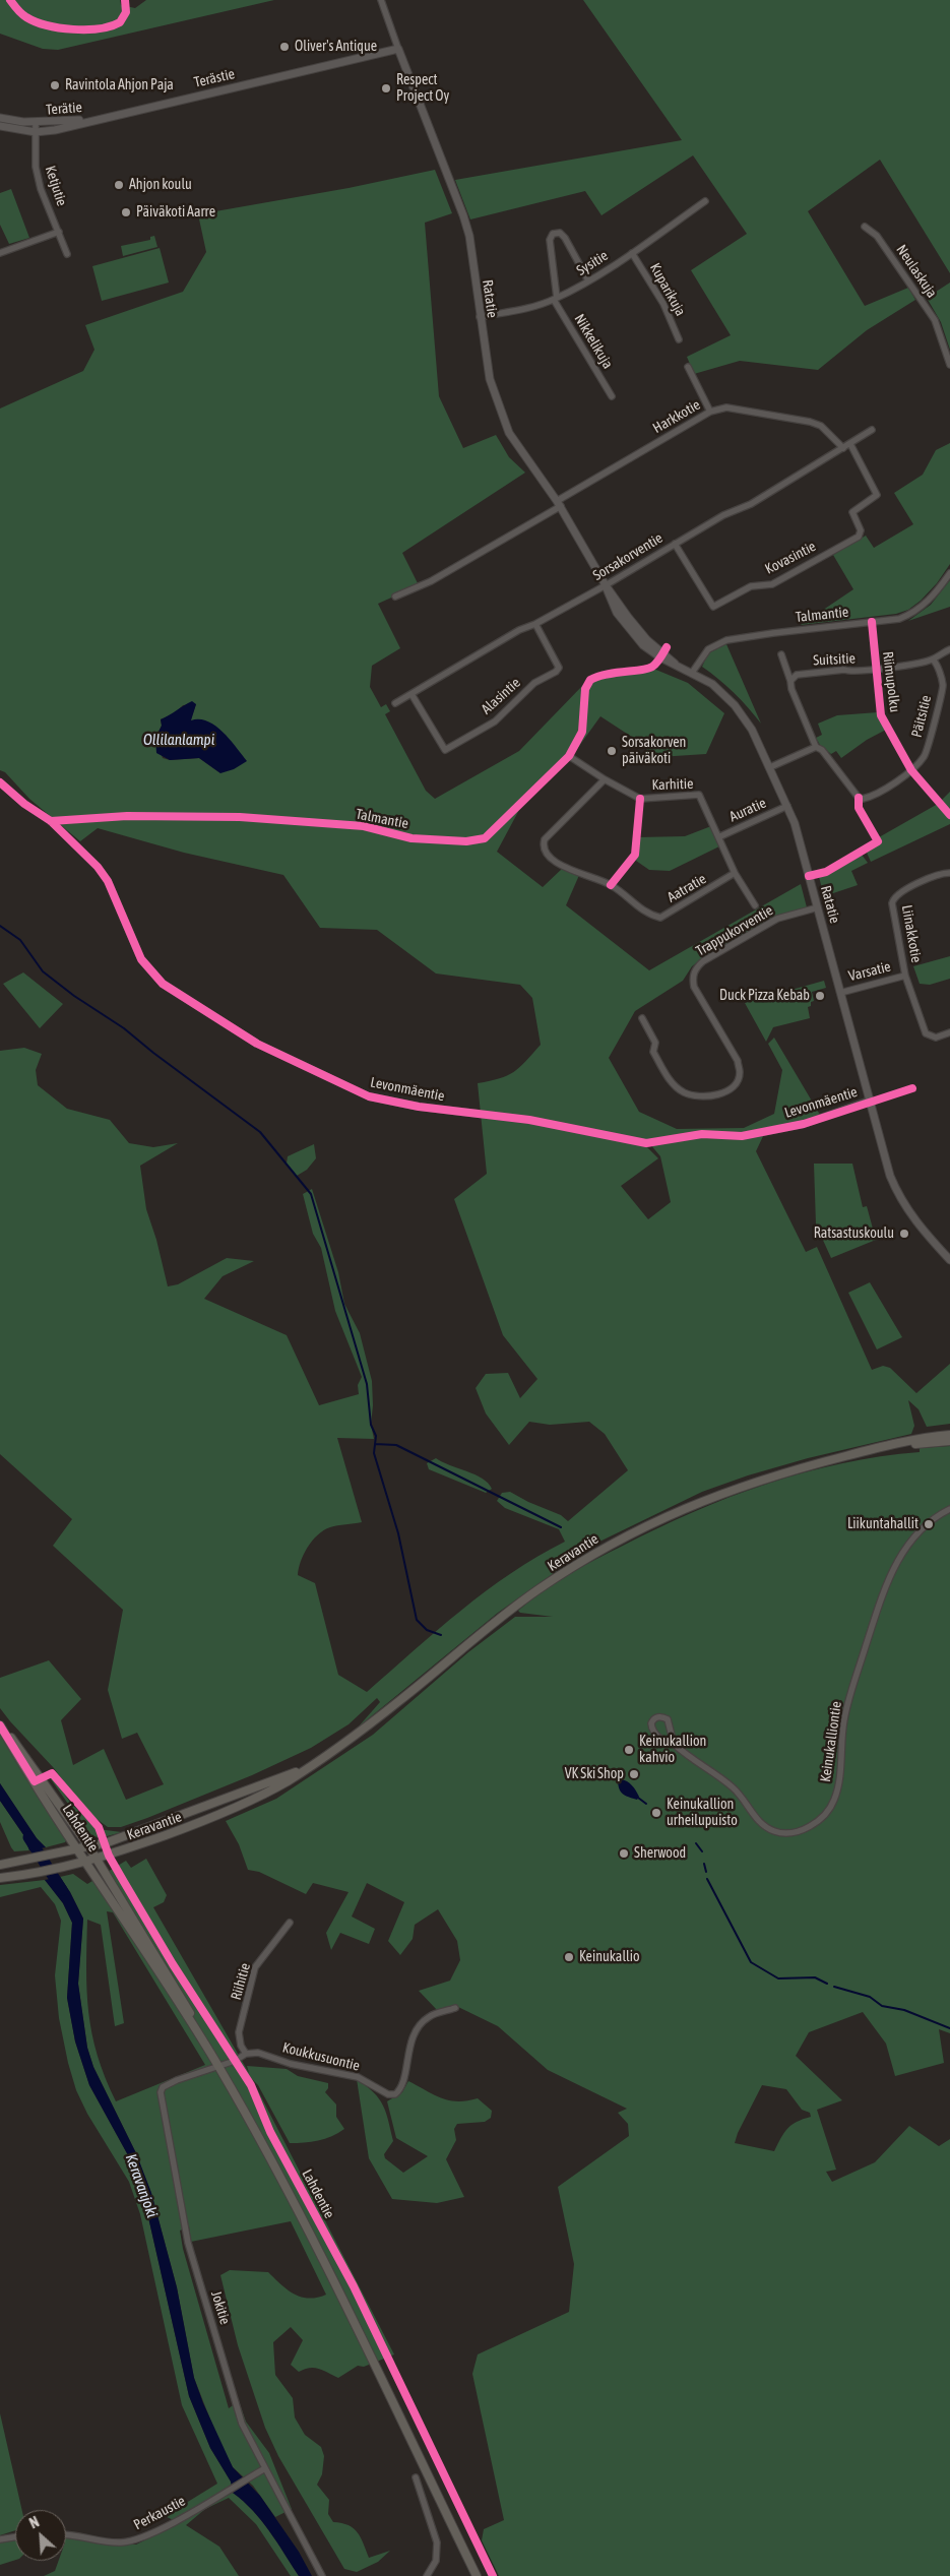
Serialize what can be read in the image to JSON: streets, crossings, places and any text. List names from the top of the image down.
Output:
{
  "streets": {
    "main road": ["Keravantie", "Lahdentie"],
    "street": [
      "Terästie",
      "Terätie",
      "Ketjutie",
      "Sysitie",
      "Neulaskuja",
      "Kuparikuja",
      "Ratatie",
      "Nikkelikuja",
      "Harkkotie",
      "Sorsakorventie",
      "Kovasintie",
      "Talmantie",
      "Suitsitie",
      "Alasintie",
      "Päitsitie",
      "Karhitie",
      "Auratie",
      "Aatratie",
      "Trappukorventie",
      "Liinakkotie",
      "Varsatie",
      "Levonmäentie",
      "Keinukalliontie",
      "Riihitie",
      "Koukkusuontie",
      "Jokitie",
      "Perkaustie"
    ],
    "cycle path": ["Riimupolku"]
  },
  "crossings": [
    ["Terästie", "Terätie"],
    ["Terästie", "Ketjutie"],
    ["Terästie", "Ratatie"],
    ["Terätie", "Ketjutie"],
    ["Sysitie", "Kuparikuja"],
    ["Sysitie", "Ratatie"],
    ["Sysitie", "Nikkelikuja"],
    ["Ratatie", "Harkkotie"],
    ["Ratatie", "Sorsakorventie"],
    ["Ratatie", "Talmantie"],
    ["Ratatie", "Auratie"],
    ["Ratatie", "Trappukorventie"],
    ["Ratatie", "Varsatie"],
    ["Ratatie", "Levonmäentie"],
    ["Harkkotie", "Sorsakorventie"],
    ["Sorsakorventie", "Kovasintie"],
    ["Sorsakorventie", "Alasintie"],
    ["Suitsitie", "Päitsitie"],
    ["Karhitie", "Auratie"],
    ["Karhitie", "Aatratie"],
    ["Liinakkotie", "Varsatie"],
    ["Keravantie", "Lahdentie"],
    ["Lahdentie", "Jokitie"],
    ["Riihitie", "Koukkusuontie"],
    ["Jokitie", "Perkaustie"]
  ],
  "water": ["Ollilanlampi", "Keravanjoki"],
  "places": [
    "Oliver's Antique",
    "Ravintola Ahjon Paja",
    "Respect Project Oy",
    "Ahjon koulu",
    "Päiväkoti Aarre",
    "Sorsakorven päiväkoti",
    "Duck Pizza Kebab",
    "Ratsastuskoulu",
    "Liikuntahallit",
    "Keinukallion kahvio",
    "VK Ski Shop",
    "Keinukallion urheilupuisto",
    "Sherwood",
    "Keinukallio"
  ],
  "north": "top left"
}
